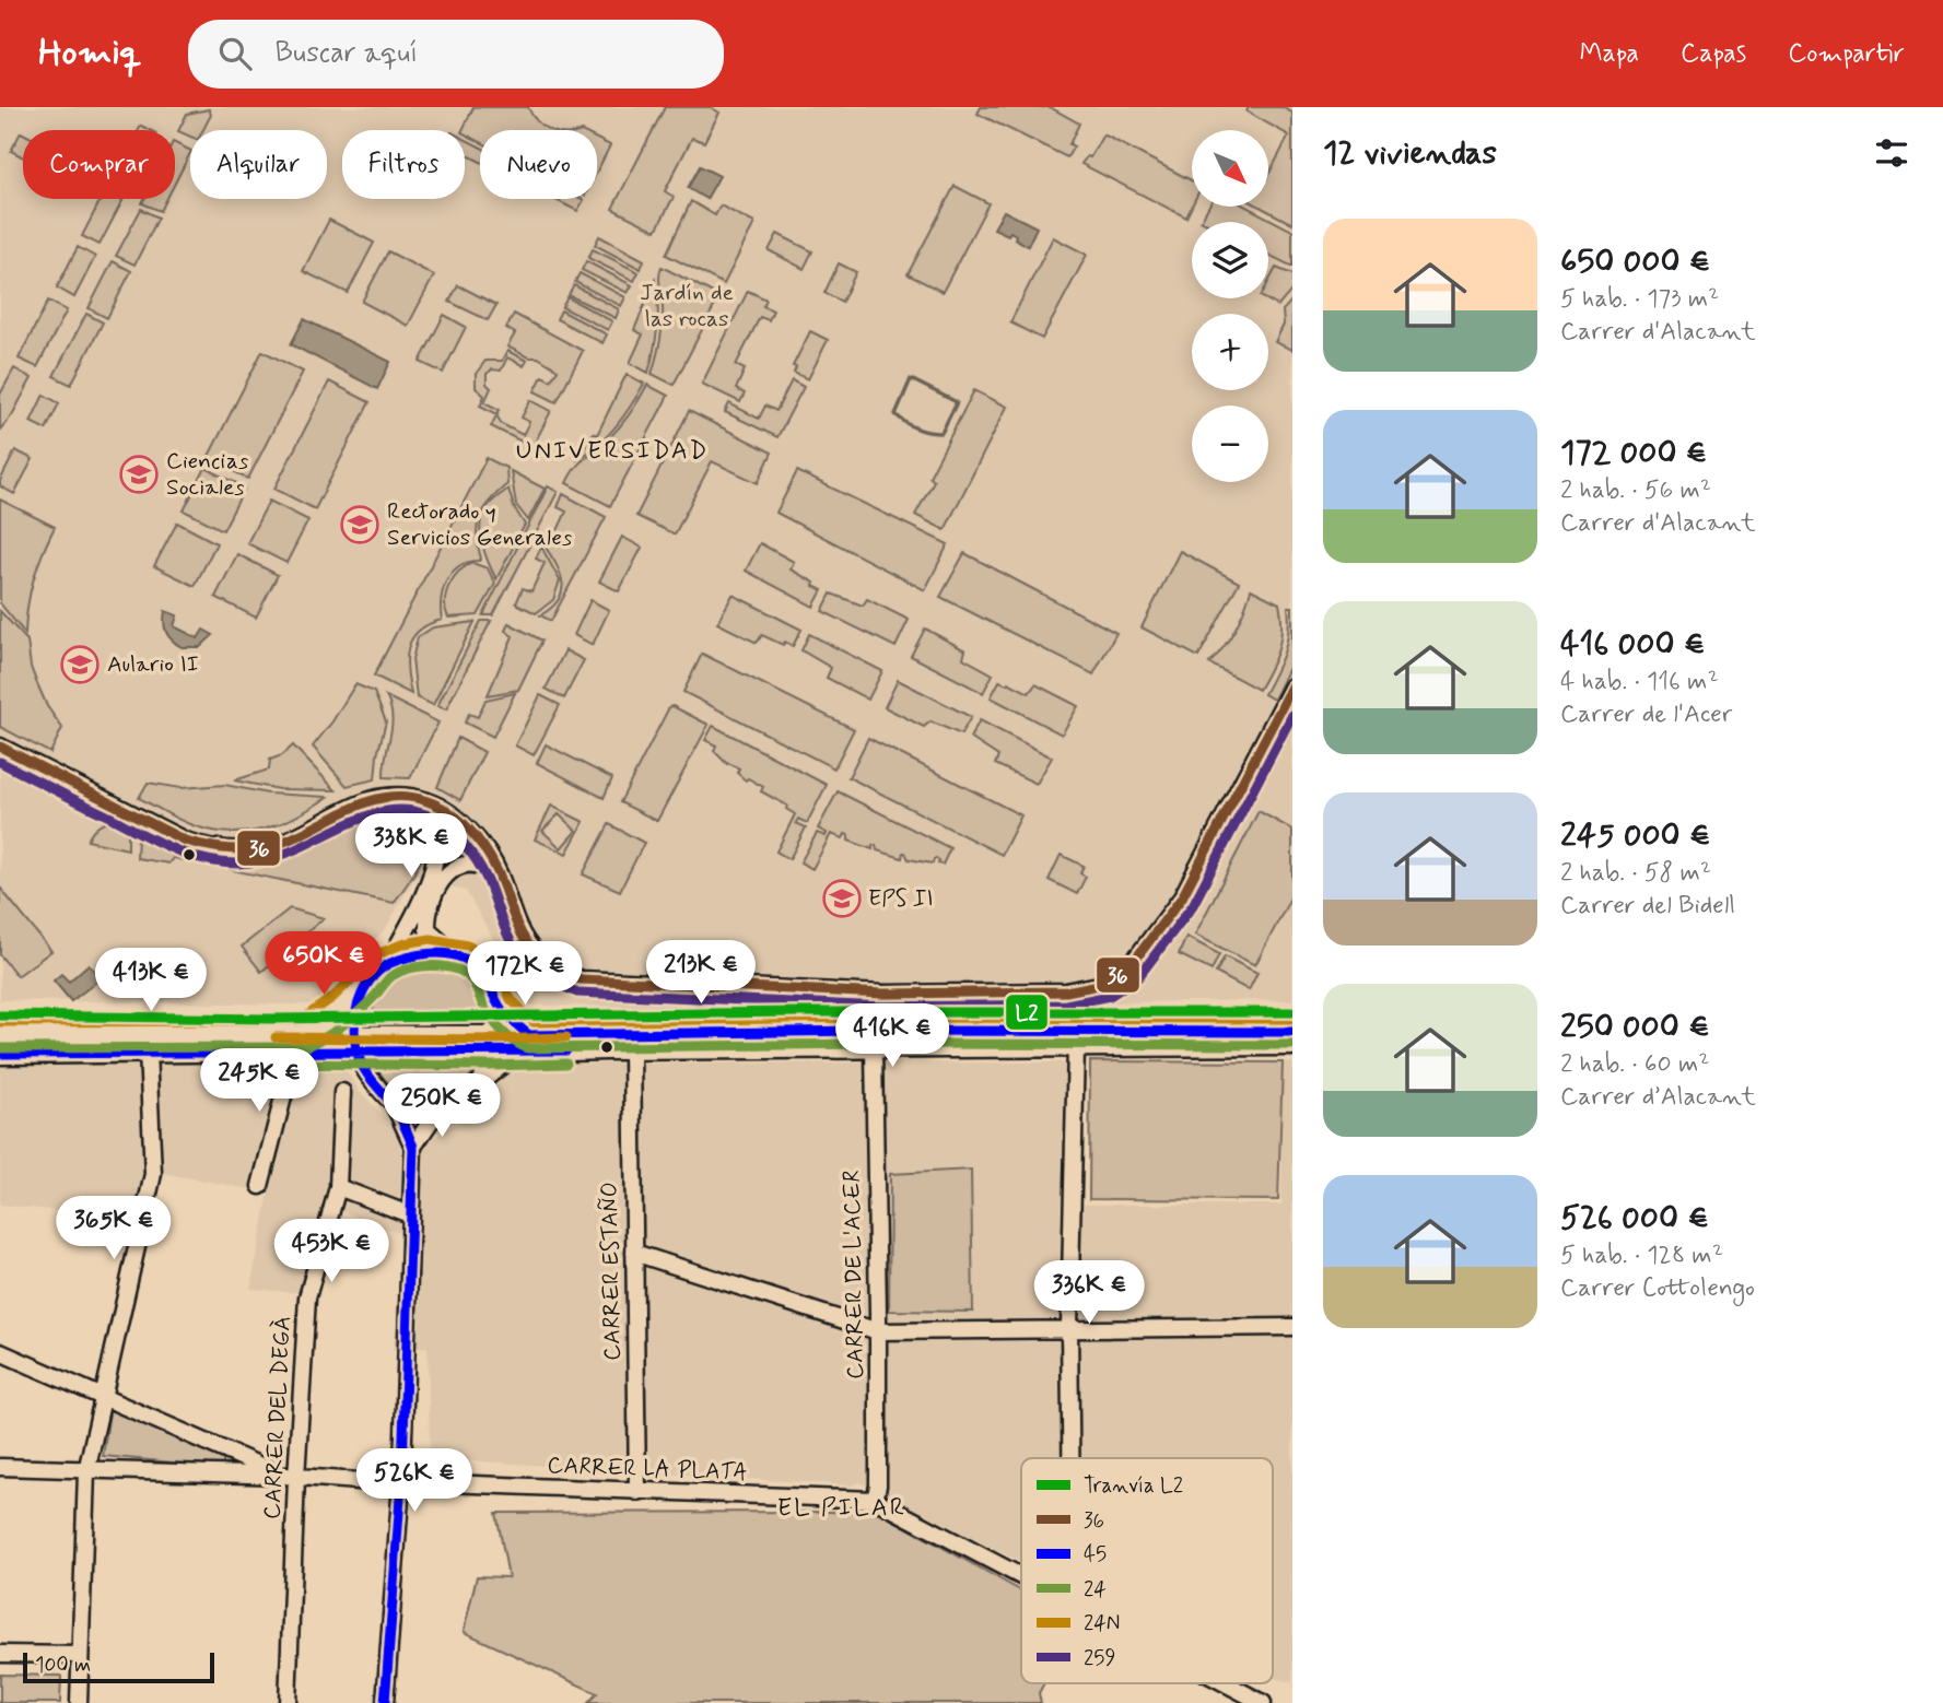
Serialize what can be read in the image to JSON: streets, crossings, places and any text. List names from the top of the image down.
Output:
{
  "streets": {
    "street": [
      "CARRER ESTAÑO",
      "CARRER DE L'ACER",
      "CARRER DEL DEGÀ",
      "CARRER LA PLATA"
    ]
  },
  "crossings": [
    ["CARRER ESTAÑO", "CARRER LA PLATA"],
    ["CARRER DE L'ACER", "CARRER LA PLATA"]
  ],
  "districts": ["UNIVERSIDAD", "EL PILAR"],
  "parks": ["Jardín de las rocas"],
  "places": {
    "school or university": [
      "Ciencias Sociales",
      "Rectorado y Servicios Generales",
      "Aulario II",
      "EPS II"
    ]
  },
  "lines": [
    "transit line 36",
    "transit line 259",
    "transit line 24N",
    "transit line 45",
    "transit line 24",
    "tram line L2"
  ],
  "legend": [
    "Tranvía L2",
    "36",
    "45",
    "24",
    "24N",
    "259"
  ],
  "scale_bar": "100 m",
  "north": "bottom right",
  "page": {
    "header": "Homiq",
    "search": "Buscar aquí",
    "nav": ["Mapa", "Capas", "Compartir"],
    "heading": "12 viviendas",
    "map_buttons": ["+", "−"],
    "chip": [
      "Comprar",
      "Alquilar",
      "Filtros",
      "Nuevo"
    ],
    "list": [
      {
        "name": "650 000 €",
        "note": "5 hab. · 173 m² · Carrer d'Alacant"
      },
      {
        "name": "172 000 €",
        "note": "2 hab. · 56 m² · Carrer d'Alacant"
      },
      {
        "name": "416 000 €",
        "note": "4 hab. · 116 m² · Carrer de l'Acer"
      },
      {
        "name": "245 000 €",
        "note": "2 hab. · 58 m² · Carrer del Bidell"
      },
      {
        "name": "250 000 €",
        "note": "2 hab. · 60 m² · Carrer d’Alacant"
      },
      {
        "name": "526 000 €",
        "note": "5 hab. · 128 m² · Carrer Cottolengo"
      }
    ],
    "price": [
      "338K €",
      "650K €",
      "213K €",
      "172K €",
      "413K €",
      "416K €",
      "245K €",
      "250K €",
      "365K €",
      "453K €",
      "336K €",
      "526K €"
    ],
    "scale": "100 m"
  }
}
